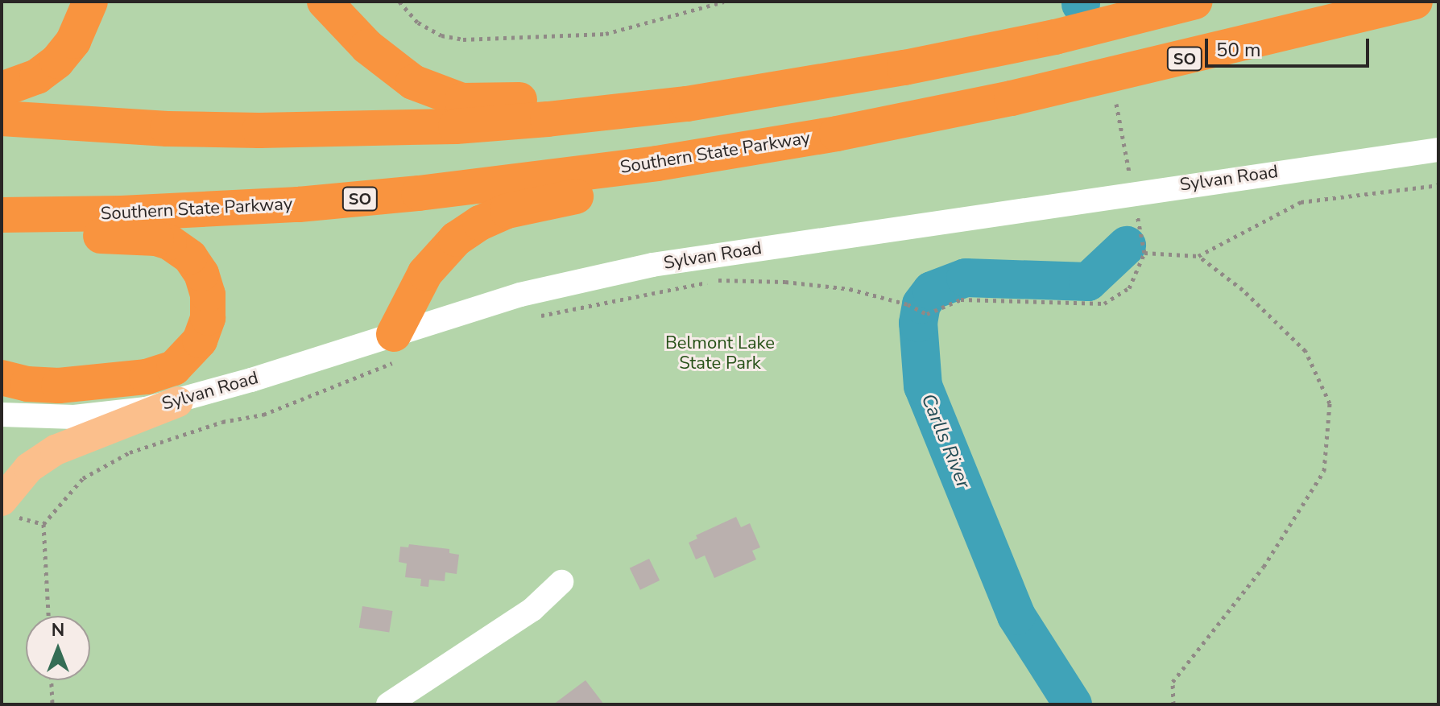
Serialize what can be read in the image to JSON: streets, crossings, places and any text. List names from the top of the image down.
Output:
{
  "streets": {
    "highway": ["SO", "Southern State Parkway"],
    "street": ["Sylvan Road"]
  },
  "water": ["Carlls River"],
  "parks": ["Belmont Lake State Park"],
  "scale_bar": "50 m",
  "north": "top"
}
